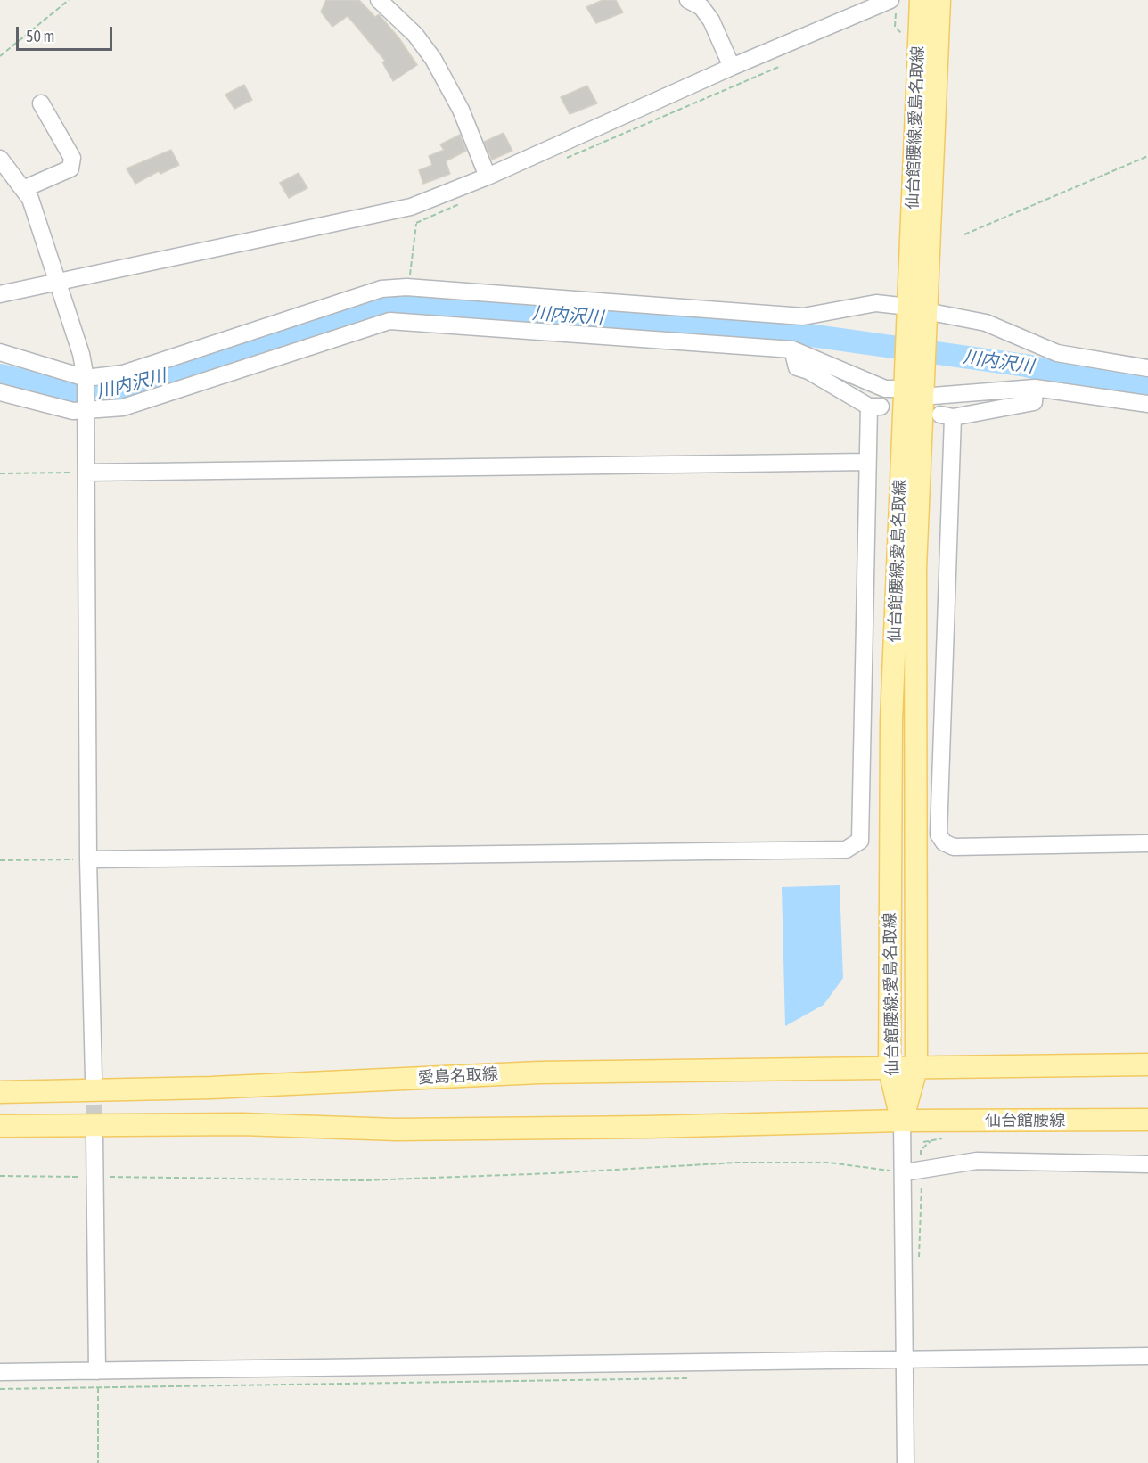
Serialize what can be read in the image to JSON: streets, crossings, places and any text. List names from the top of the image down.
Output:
{
  "streets": {
    "main road": ["仙台館腰線;愛島名取線", "愛島名取線", "仙台館腰線"]
  },
  "crossings": [
    ["仙台館腰線;愛島名取線", "愛島名取線"],
    ["仙台館腰線;愛島名取線", "仙台館腰線"]
  ],
  "water": ["川内沢川"],
  "scale_bar": "50 m"
}
